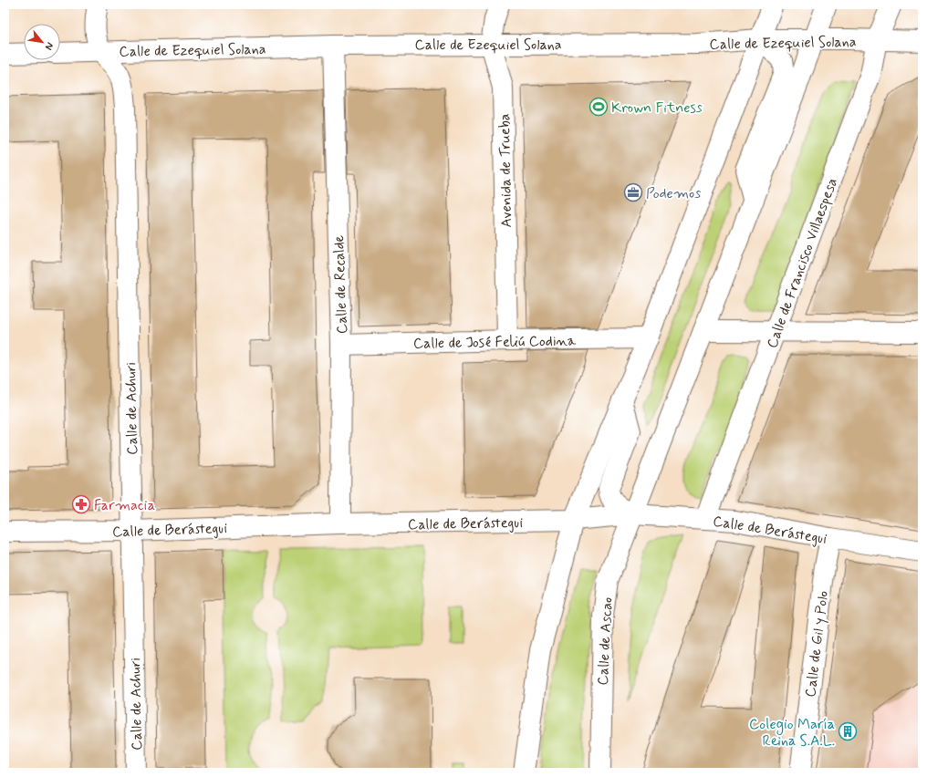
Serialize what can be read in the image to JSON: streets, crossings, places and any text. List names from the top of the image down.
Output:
{
  "streets": {
    "street": [
      "Calle de Ezequiel Solana",
      "Avenida de Trueba",
      "Calle de Francisco Villaespesa",
      "Calle de Recalde",
      "Calle de José Feliú Codina",
      "Calle de Achuri",
      "Calle de Berástegui",
      "Calle de Ascao",
      "Calle de Gil y Polo"
    ]
  },
  "crossings": [
    ["Calle de Ezequiel Solana", "Avenida de Trueba"],
    ["Calle de Ezequiel Solana", "Calle de Francisco Villaespesa"],
    ["Calle de Ezequiel Solana", "Calle de Recalde"],
    ["Calle de Ezequiel Solana", "Calle de Achuri"],
    ["Avenida de Trueba", "Calle de José Feliú Codina"],
    ["Calle de Francisco Villaespesa", "Calle de Berástegui"],
    ["Calle de Recalde", "Calle de José Feliú Codina"],
    ["Calle de Recalde", "Calle de Berástegui"],
    ["Calle de Achuri", "Calle de Berástegui"],
    ["Calle de Berástegui", "Calle de Ascao"],
    ["Calle de Berástegui", "Calle de Gil y Polo"]
  ],
  "places": {
    "sports": ["Krown Fitness"],
    "office": ["Podemos"],
    "pharmacy": ["Farmacia"],
    "building": ["Colegio María Reina S.A.L."]
  },
  "north": "bottom right"
}
